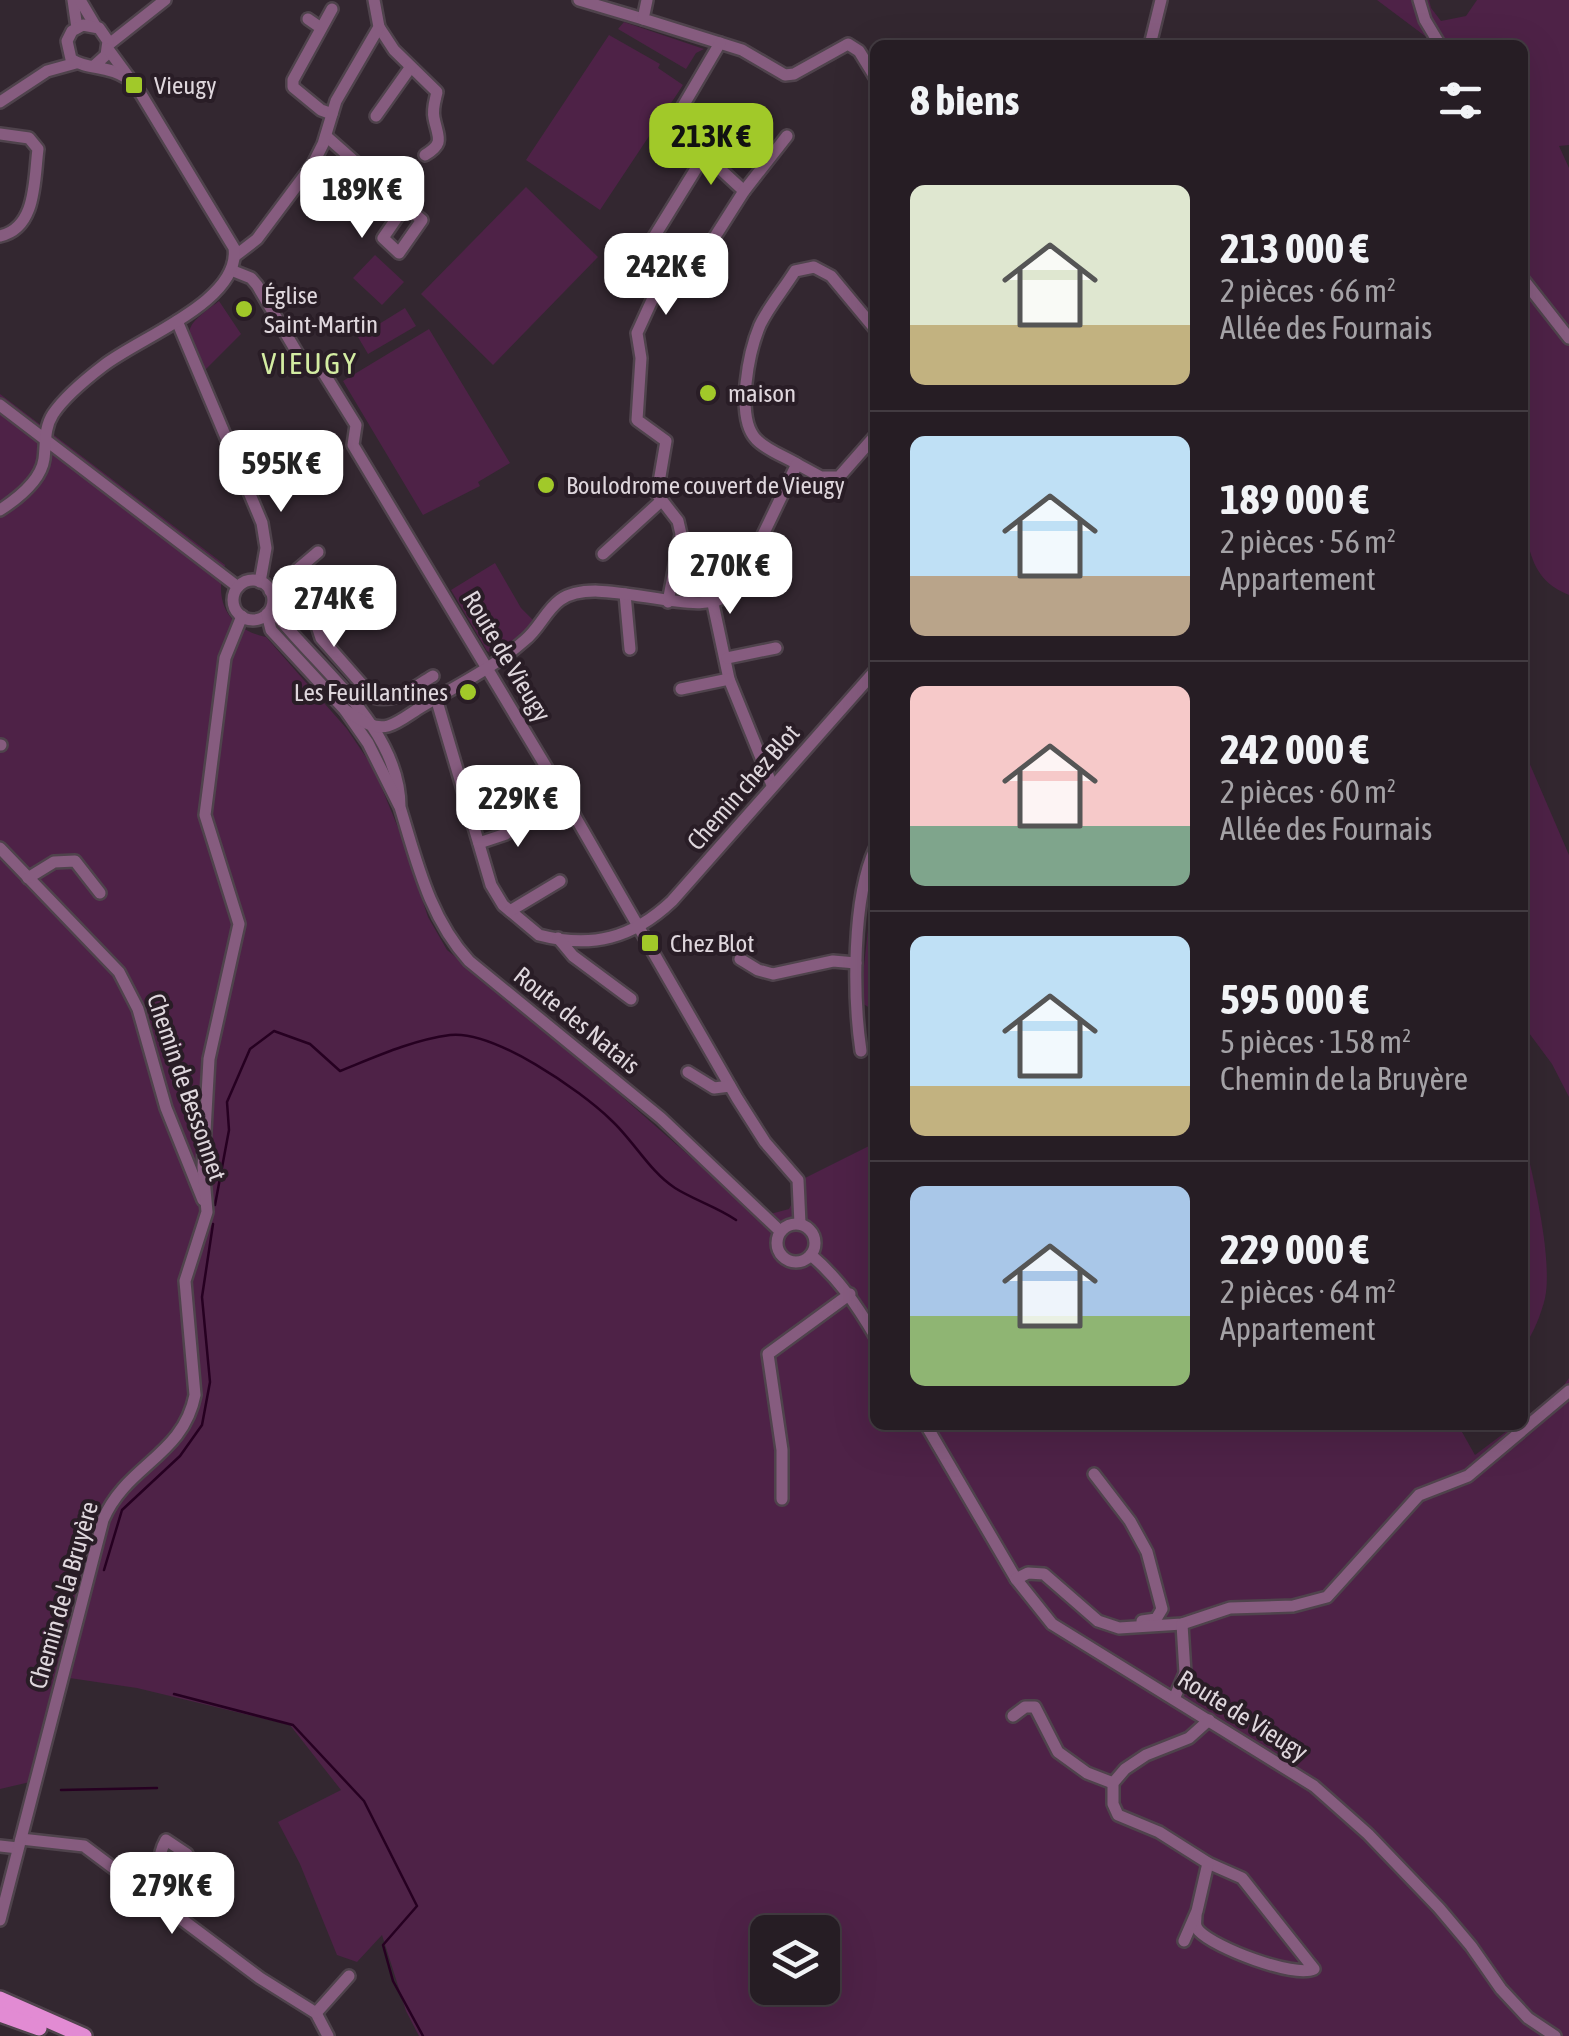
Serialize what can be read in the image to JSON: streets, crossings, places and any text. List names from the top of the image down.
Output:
{
  "streets": {
    "street": [
      "Route de Vieugy",
      "Chemin chez Blot",
      "Route des Natais",
      "Chemin de Bessonnet",
      "Chemin de la Bruyère"
    ]
  },
  "crossings": [
    ["Route de Vieugy", "Chemin chez Blot"],
    ["Route de Vieugy", "Route des Natais"],
    ["Route des Natais", "Chemin de la Bruyère"],
    ["Chemin de Bessonnet", "Chemin de la Bruyère"]
  ],
  "districts": ["VIEUGY"],
  "places": {
    "transit": ["Vieugy", "Chez Blot"],
    "other": [
      "Église Saint-Martin",
      "maison",
      "Boulodrome couvert de Vieugy",
      "Les Feuillantines"
    ]
  },
  "page": {
    "heading": "8 biens",
    "price": [
      "213K €",
      "189K €",
      "242K €",
      "595K €",
      "270K €",
      "274K €",
      "229K €",
      "279K €"
    ],
    "list": [
      {
        "name": "213 000 €",
        "note": "2 pièces · 66 m² · Allée des Fournais"
      },
      {
        "name": "189 000 €",
        "note": "2 pièces · 56 m² · Appartement"
      },
      {
        "name": "242 000 €",
        "note": "2 pièces · 60 m² · Allée des Fournais"
      },
      {
        "name": "595 000 €",
        "note": "5 pièces · 158 m² · Chemin de la Bruyère"
      },
      {
        "name": "229 000 €",
        "note": "2 pièces · 64 m² · Appartement"
      }
    ]
  }
}
